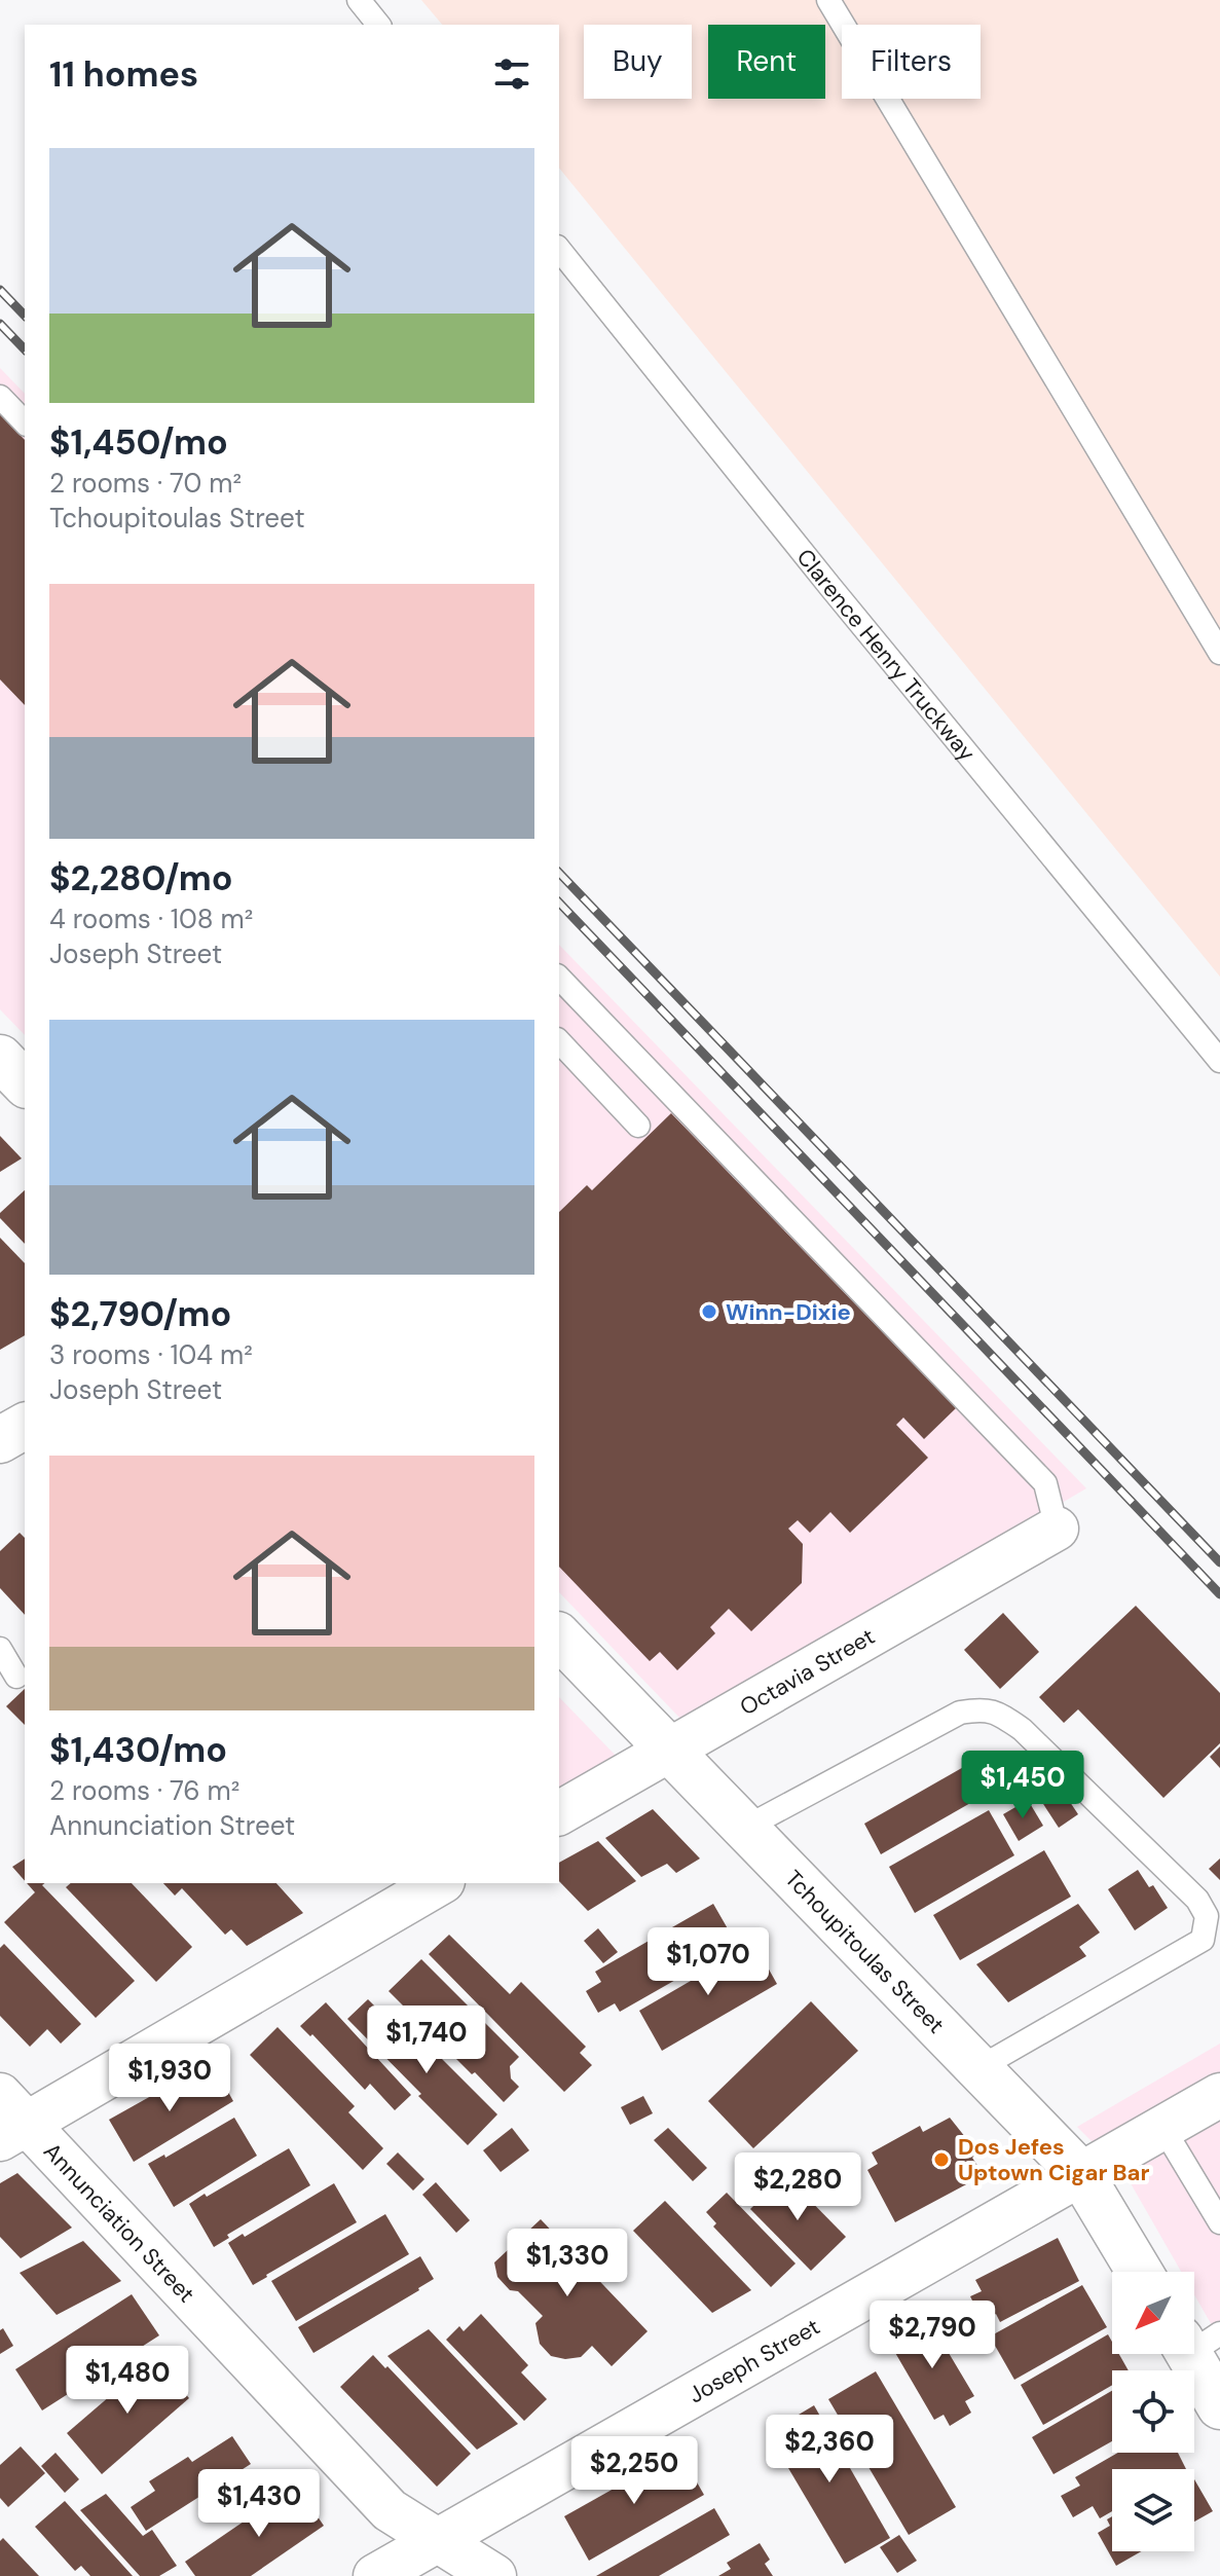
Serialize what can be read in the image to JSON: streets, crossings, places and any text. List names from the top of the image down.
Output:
{
  "streets": {
    "street": [
      "Octavia Street",
      "Tchoupitoulas Street",
      "Annunciation Street",
      "Joseph Street"
    ],
    "lane": ["Clarence Henry Truckway"]
  },
  "crossings": [
    ["Octavia Street", "Tchoupitoulas Street"],
    ["Tchoupitoulas Street", "Joseph Street"],
    ["Annunciation Street", "Joseph Street"]
  ],
  "places": ["Winn-Dixie", "Dos Jefes Uptown Cigar Bar"],
  "north": "bottom left",
  "page": {
    "chip": ["Buy", "Rent", "Filters"],
    "heading": "11 homes",
    "list": [
      {
        "name": "$1,450/mo",
        "note": "2 rooms · 70 m² · Tchoupitoulas Street"
      },
      {
        "name": "$2,280/mo",
        "note": "4 rooms · 108 m² · Joseph Street"
      },
      {
        "name": "$2,790/mo",
        "note": "3 rooms · 104 m² · Joseph Street"
      },
      {
        "name": "$1,430/mo",
        "note": "2 rooms · 76 m² · Annunciation Street"
      }
    ],
    "price": [
      "$1,450",
      "$1,070",
      "$1,740",
      "$1,930",
      "$2,280",
      "$1,330",
      "$2,790",
      "$1,480",
      "$2,360",
      "$2,250",
      "$1,430"
    ]
  }
}
